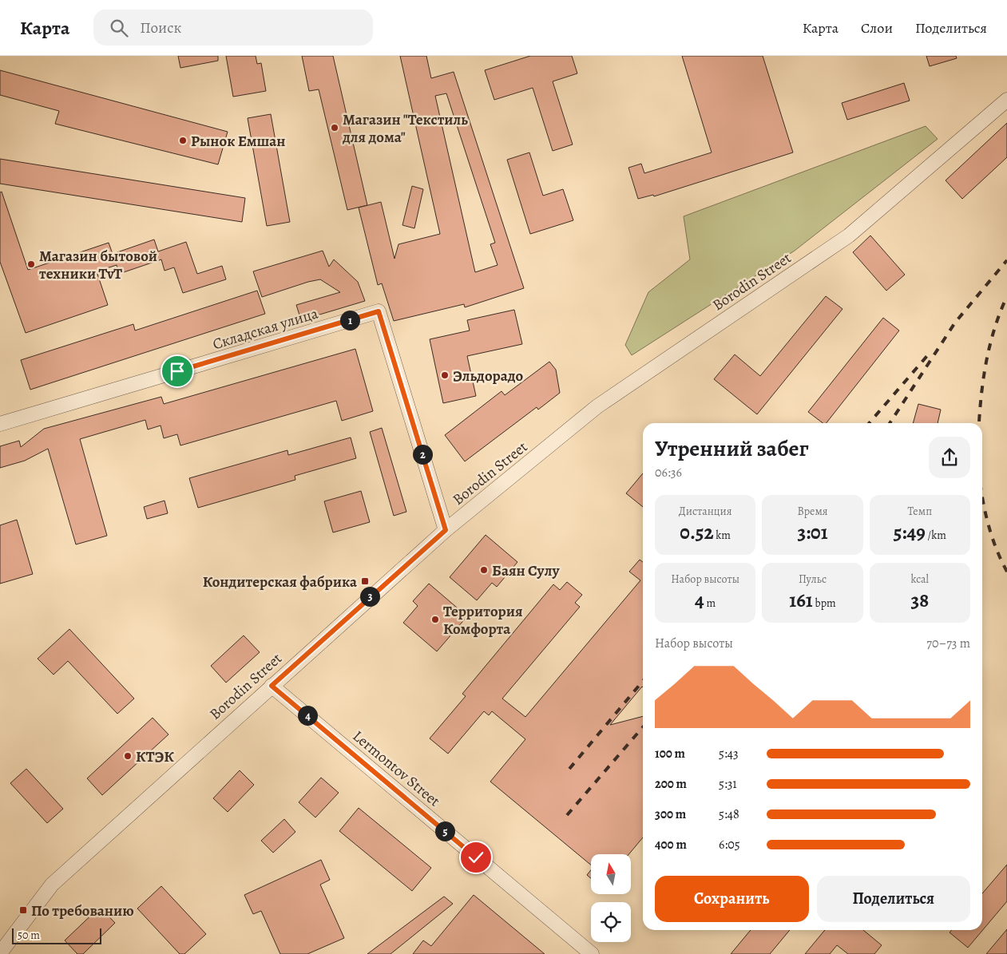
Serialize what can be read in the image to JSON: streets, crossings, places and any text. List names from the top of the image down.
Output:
{
  "streets": {
    "street": ["Borodin Street", "Складская улица", "Lermontov Street"]
  },
  "crossings": [
    ["Borodin Street", "Складская улица"],
    ["Borodin Street", "Lermontov Street"]
  ],
  "places": {
    "other": [
      "Магазин \"Текстиль для дома\"",
      "Рынок Емшан",
      "Магазин бытовой техники TvT",
      "Эльдорадо",
      "Баян Сулу",
      "Территория Комфорта",
      "КТЭК"
    ],
    "transit": ["Кондитерская фабрика", "По требованию"]
  },
  "scale_bar": "50 m",
  "north": "top",
  "page": {
    "header": "Карта",
    "search": "Поиск",
    "nav": ["Карта", "Слои", "Поделиться"],
    "pins": [
      "1",
      "2",
      "3",
      "4",
      "5"
    ],
    "heading": ["Утренний забег", "06:36"],
    "stats": [
      ["Дистанция", "0.52 km"],
      ["Время", "3:01"],
      ["Темп", "5:49 /km"],
      ["Набор высоты", "4 m"],
      ["Пульс", "161 bpm"],
      ["kcal", "38"]
    ],
    "chart": ["Набор высоты", "70–73 m"],
    "list": [
      {
        "name": "100 m",
        "note": "5:43"
      },
      {
        "name": "200 m",
        "note": "5:31"
      },
      {
        "name": "300 m",
        "note": "5:48"
      },
      {
        "name": "400 m",
        "note": "6:05"
      }
    ],
    "buttons": ["Сохранить", "Поделиться"],
    "scale": "50 m"
  }
}
